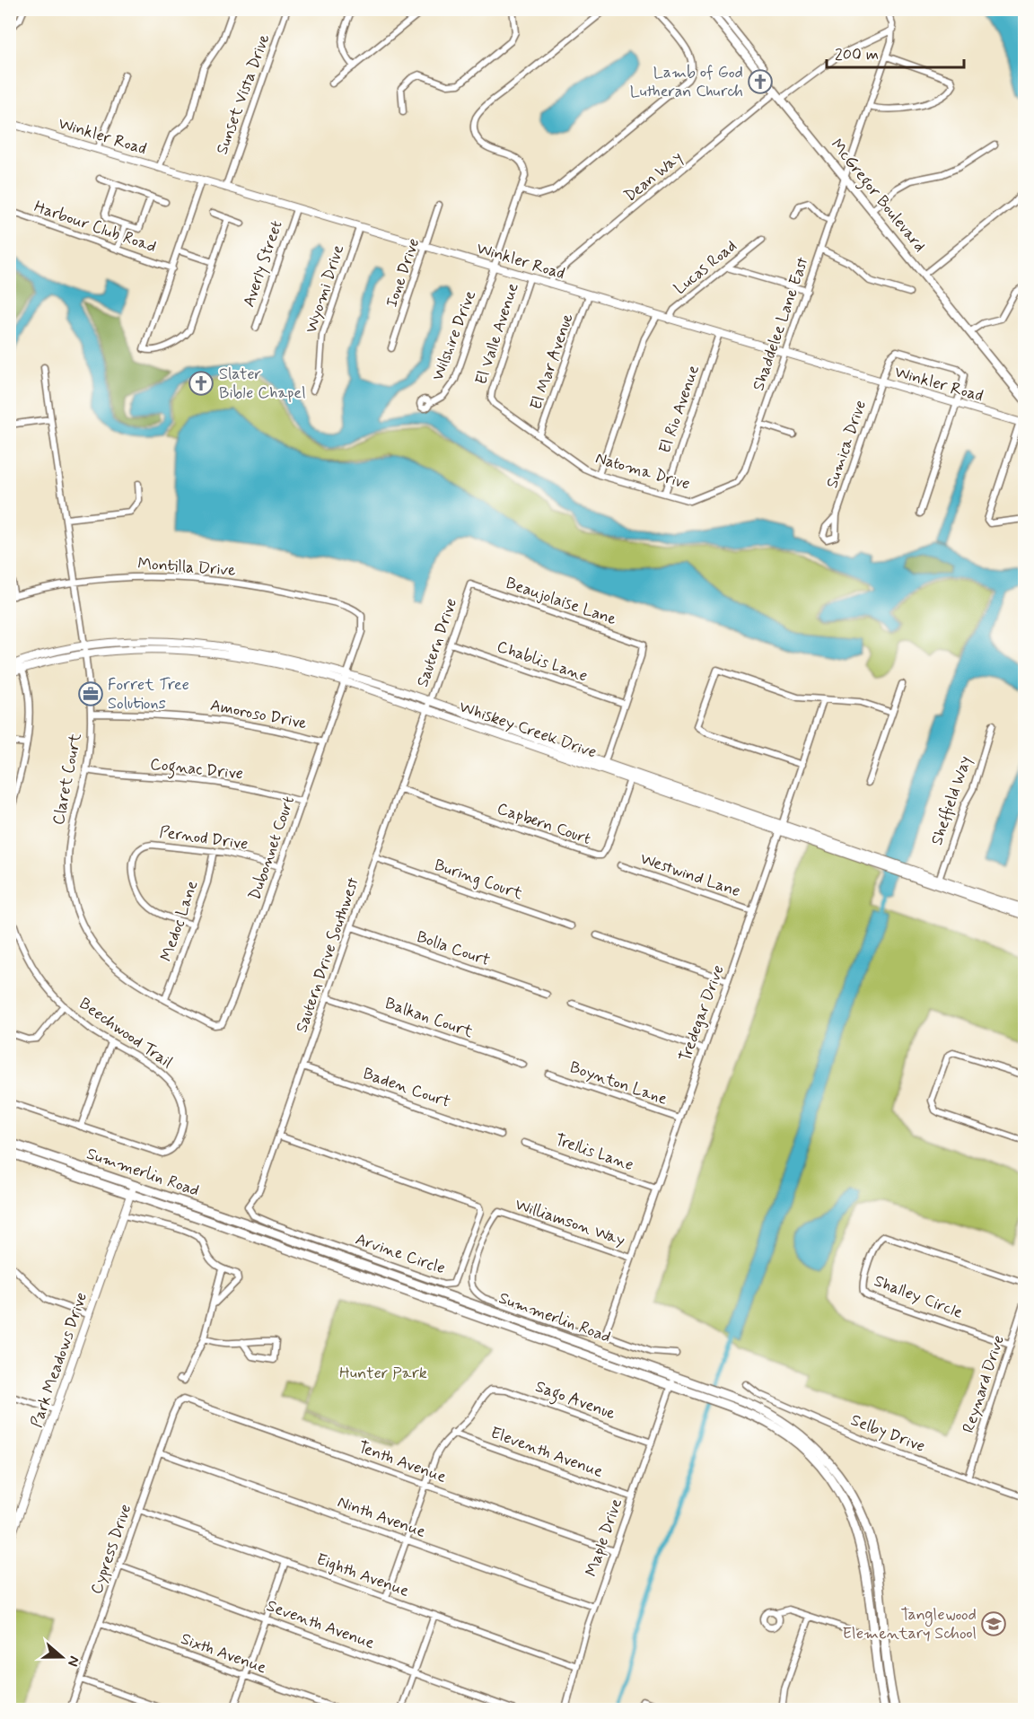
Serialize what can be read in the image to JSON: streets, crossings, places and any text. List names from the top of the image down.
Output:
{
  "streets": {
    "main road": ["McGregor Boulevard", "Summerlin Road"],
    "street": [
      "Sunset Vista Drive",
      "Winkler Road",
      "Dean Way",
      "Harbour Club Road",
      "Averly Street",
      "Lucas Road",
      "Ione Drive",
      "Wyomi Drive",
      "Shaddelee Lane East",
      "El Valle Avenue",
      "Wilshire Drive",
      "El Mar Avenue",
      "El Rio Avenue",
      "Sumica Drive",
      "Natoma Drive",
      "Montilla Drive",
      "Beaujolaise Lane",
      "Sautern Drive",
      "Chablis Lane",
      "Amoroso Drive",
      "Whiskey Creek Drive",
      "Cognac Drive",
      "Claret Court",
      "Sheffield Way",
      "Capbern Court",
      "Pernod Drive",
      "Dubonnet Court",
      "Westwind Lane",
      "Buring Court",
      "Medoc Lane",
      "Bolla Court",
      "Sautern Drive Southwest",
      "Tredegar Drive",
      "Balkan Court",
      "Beechwood Trail",
      "Boynton Lane",
      "Baden Court",
      "Trellis Lane",
      "Williamson Way",
      "Arvine Circle",
      "Shalley Circle",
      "Park Meadows Drive",
      "Reynard Drive",
      "Sago Avenue",
      "Selby Drive",
      "Eleventh Avenue",
      "Tenth Avenue",
      "Ninth Avenue",
      "Maple Drive",
      "Cypress Drive",
      "Eighth Avenue",
      "Seventh Avenue",
      "Sixth Avenue"
    ]
  },
  "crossings": [
    ["Sunset Vista Drive", "Winkler Road"],
    ["Winkler Road", "Dean Way"],
    ["Winkler Road", "Averly Street"],
    ["Winkler Road", "Lucas Road"],
    ["Winkler Road", "Ione Drive"],
    ["Winkler Road", "Wyomi Drive"],
    ["Winkler Road", "Shaddelee Lane East"],
    ["Winkler Road", "El Valle Avenue"],
    ["Winkler Road", "Wilshire Drive"],
    ["Winkler Road", "El Mar Avenue"],
    ["Winkler Road", "El Rio Avenue"],
    ["Winkler Road", "Sumica Drive"],
    ["Dean Way", "McGregor Boulevard"],
    ["Dean Way", "Shaddelee Lane East"],
    ["McGregor Boulevard", "Shaddelee Lane East"],
    ["Shaddelee Lane East", "Natoma Drive"],
    ["El Valle Avenue", "Natoma Drive"],
    ["El Mar Avenue", "Natoma Drive"],
    ["El Rio Avenue", "Natoma Drive"],
    ["Montilla Drive", "Claret Court"],
    ["Montilla Drive", "Dubonnet Court"],
    ["Beaujolaise Lane", "Sautern Drive"],
    ["Beaujolaise Lane", "Chablis Lane"],
    ["Sautern Drive", "Chablis Lane"],
    ["Sautern Drive", "Whiskey Creek Drive"],
    ["Sautern Drive", "Sautern Drive Southwest"],
    ["Amoroso Drive", "Claret Court"],
    ["Amoroso Drive", "Dubonnet Court"],
    ["Whiskey Creek Drive", "Claret Court"],
    ["Whiskey Creek Drive", "Sheffield Way"],
    ["Whiskey Creek Drive", "Capbern Court"],
    ["Whiskey Creek Drive", "Dubonnet Court"],
    ["Whiskey Creek Drive", "Sautern Drive Southwest"],
    ["Whiskey Creek Drive", "Tredegar Drive"],
    ["Cognac Drive", "Claret Court"],
    ["Cognac Drive", "Dubonnet Court"],
    ["Claret Court", "Dubonnet Court"],
    ["Claret Court", "Medoc Lane"],
    ["Capbern Court", "Sautern Drive Southwest"],
    ["Pernod Drive", "Dubonnet Court"],
    ["Pernod Drive", "Medoc Lane"],
    ["Westwind Lane", "Tredegar Drive"],
    ["Buring Court", "Sautern Drive Southwest"],
    ["Bolla Court", "Sautern Drive Southwest"],
    ["Sautern Drive Southwest", "Balkan Court"],
    ["Sautern Drive Southwest", "Baden Court"],
    ["Sautern Drive Southwest", "Arvine Circle"],
    ["Tredegar Drive", "Boynton Lane"],
    ["Tredegar Drive", "Trellis Lane"],
    ["Tredegar Drive", "Williamson Way"],
    ["Summerlin Road", "Park Meadows Drive"],
    ["Summerlin Road", "Maple Drive"],
    ["Shalley Circle", "Reynard Drive"],
    ["Reynard Drive", "Selby Drive"],
    ["Sago Avenue", "Eleventh Avenue"],
    ["Sago Avenue", "Maple Drive"],
    ["Eleventh Avenue", "Maple Drive"],
    ["Tenth Avenue", "Maple Drive"],
    ["Tenth Avenue", "Cypress Drive"],
    ["Ninth Avenue", "Maple Drive"],
    ["Ninth Avenue", "Cypress Drive"],
    ["Maple Drive", "Eighth Avenue"],
    ["Cypress Drive", "Eighth Avenue"],
    ["Cypress Drive", "Seventh Avenue"],
    ["Cypress Drive", "Sixth Avenue"]
  ],
  "parks": ["Hunter Park"],
  "places": {
    "church": ["Lamb of God Lutheran Church", "Slater Bible Chapel"],
    "office": ["Forret Tree Solutions"],
    "school or university": ["Tanglewood Elementary School"]
  },
  "scale_bar": "200 m",
  "north": "right"
}
